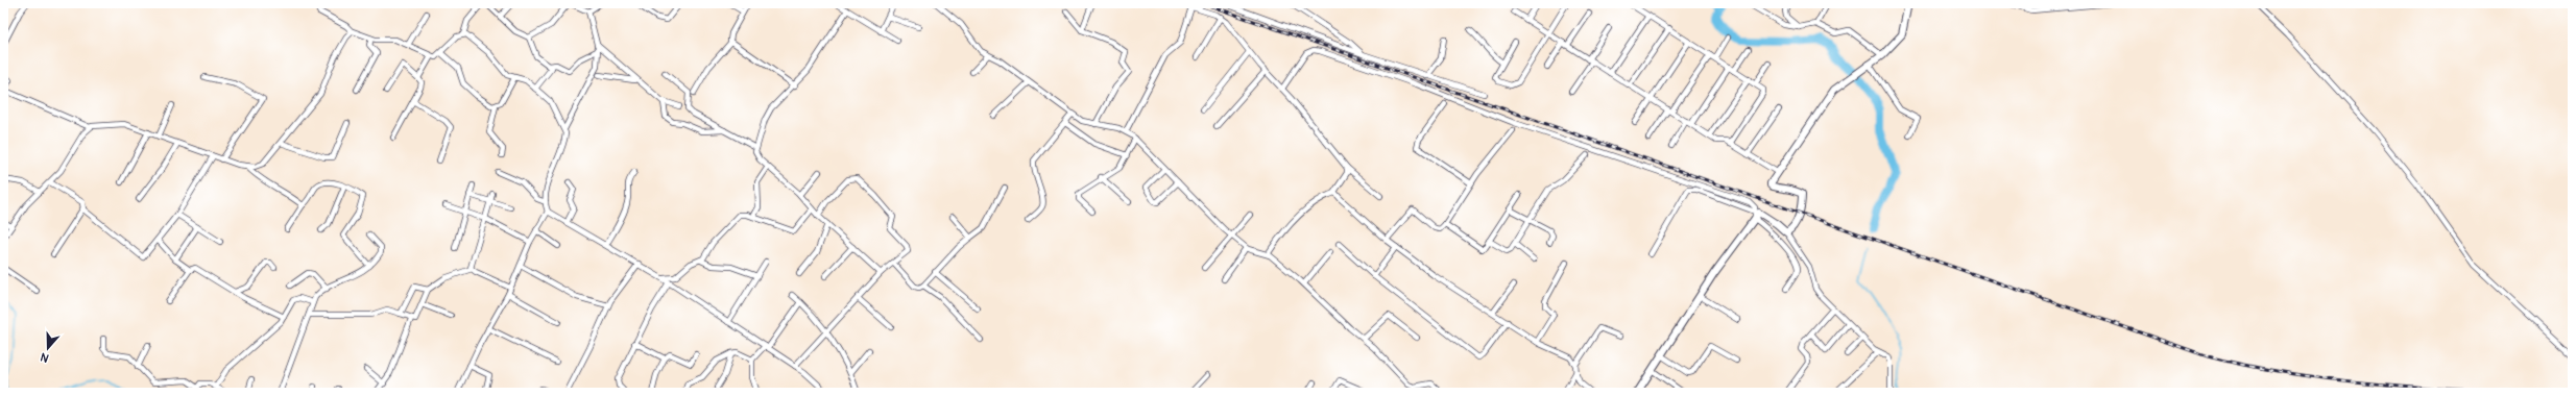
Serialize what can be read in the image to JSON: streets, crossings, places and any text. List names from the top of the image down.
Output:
{
  "north": "bottom"
}
